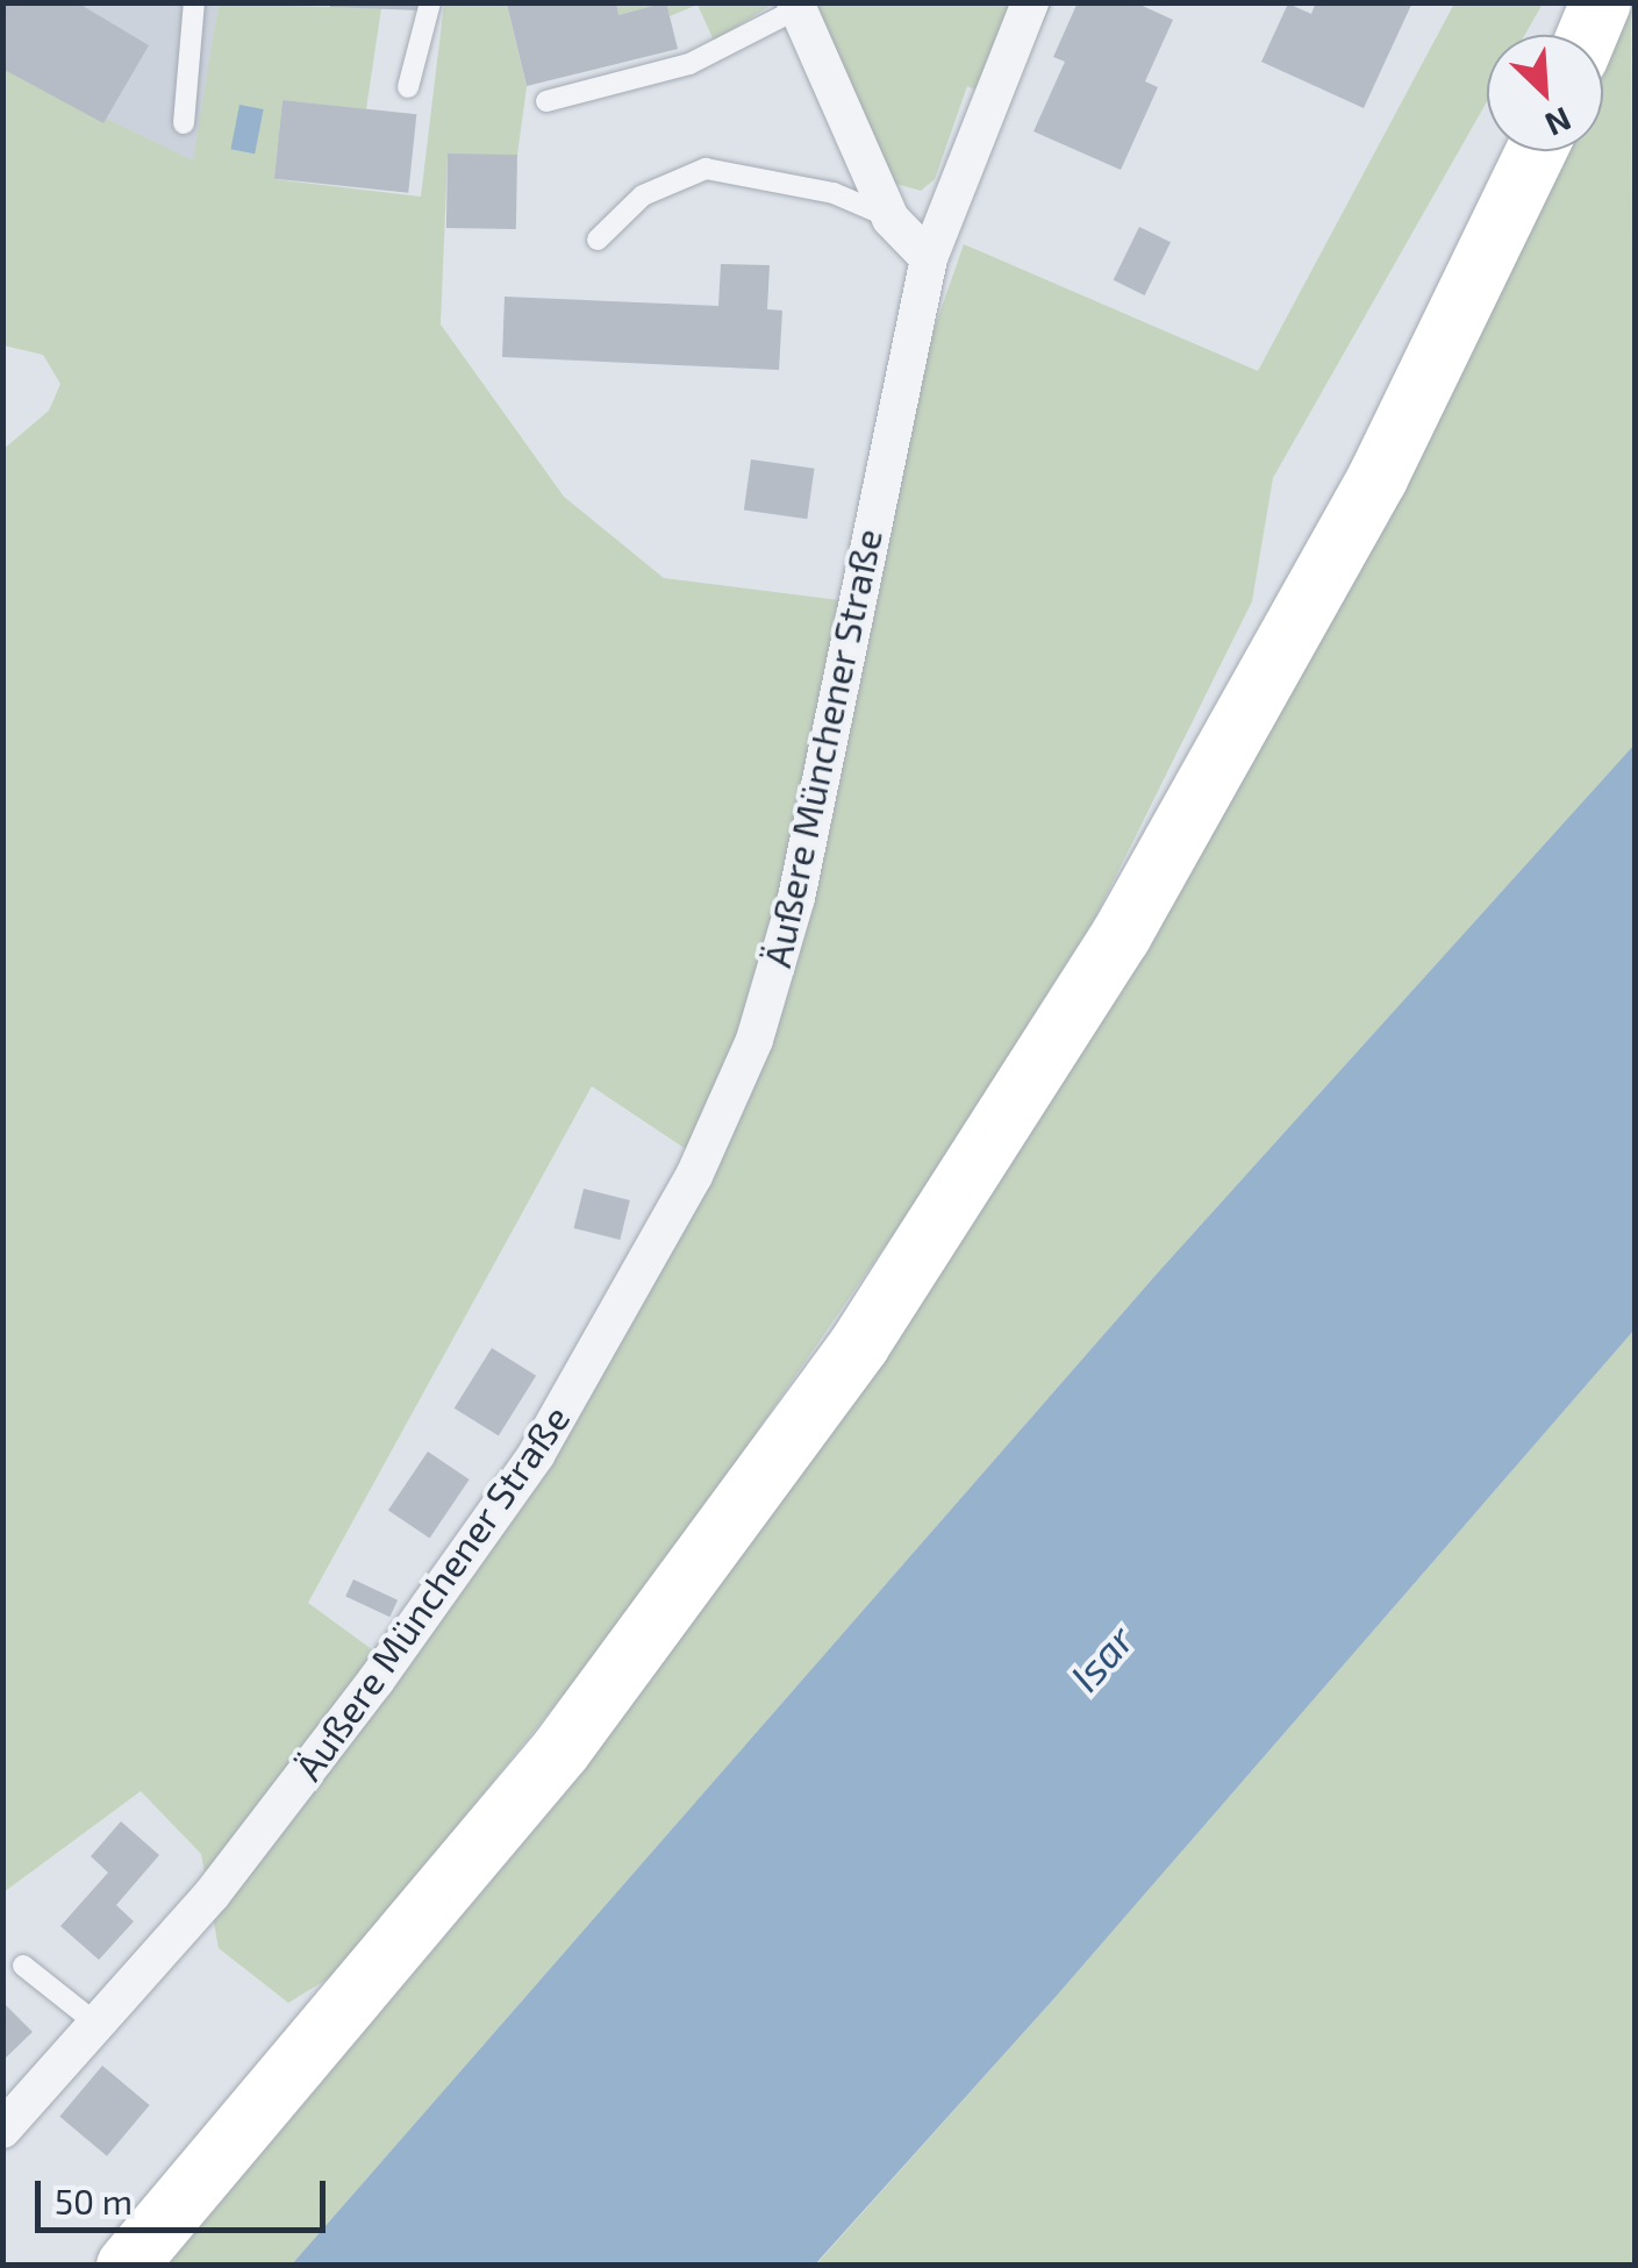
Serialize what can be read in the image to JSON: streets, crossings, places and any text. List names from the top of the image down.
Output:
{
  "streets": {
    "street": ["Äußere Münchener Straße"]
  },
  "water": ["Isar"],
  "scale_bar": "50 m",
  "north": "bottom right"
}
